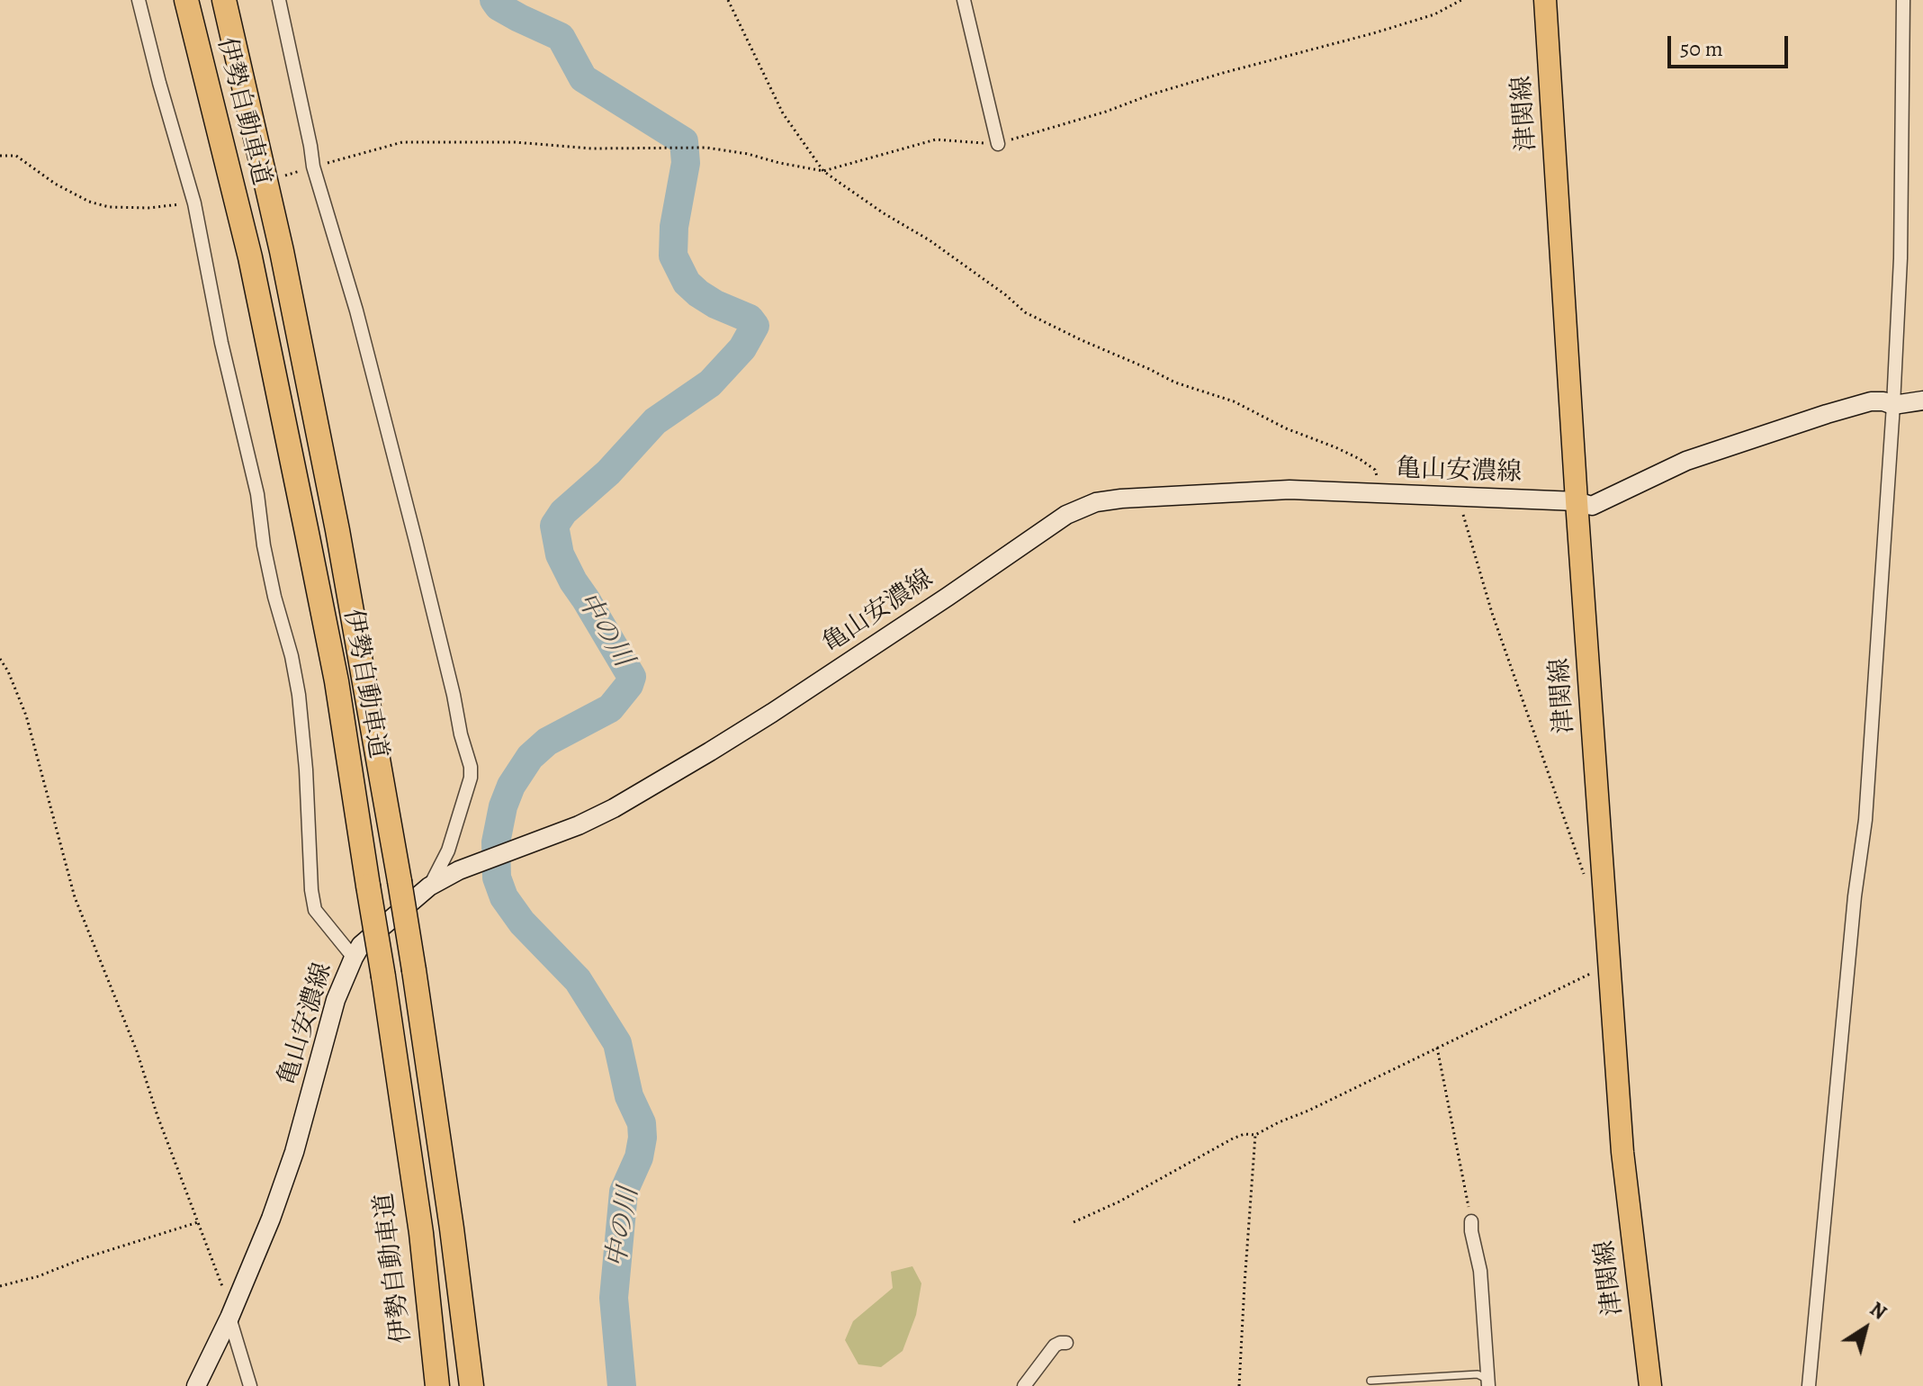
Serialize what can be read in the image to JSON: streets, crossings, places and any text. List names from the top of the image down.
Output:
{
  "streets": {
    "highway": ["伊勢自動車道"],
    "main road": ["津関線", "亀山安濃線"]
  },
  "crossings": [
    ["津関線", "亀山安濃線"]
  ],
  "water": ["中の川"],
  "scale_bar": "50 m",
  "north": "top right"
}
